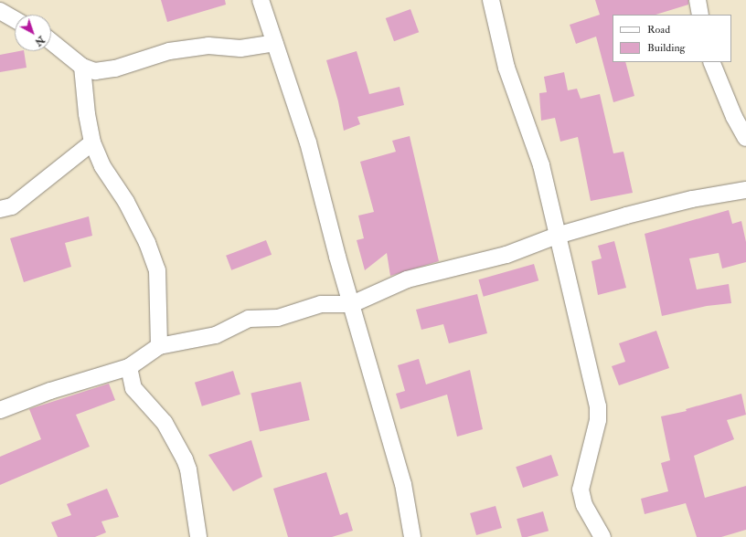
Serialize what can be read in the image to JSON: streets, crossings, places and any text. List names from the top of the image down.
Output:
{
  "legend": ["Road", "Building"],
  "north": "bottom right"
}
